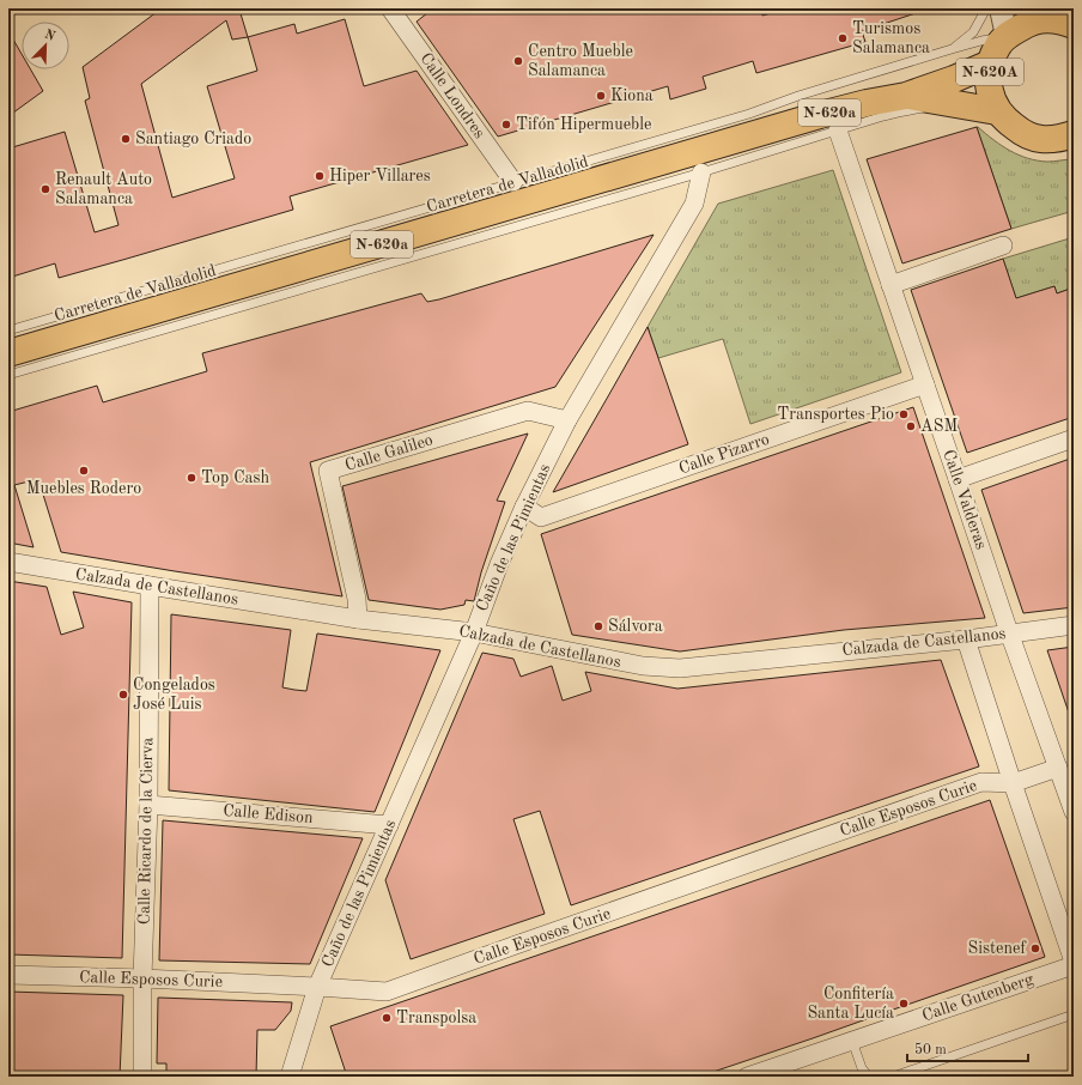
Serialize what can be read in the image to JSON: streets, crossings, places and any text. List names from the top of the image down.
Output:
{
  "streets": {
    "highway": ["N-620A", "N-620a", "Carretera de Valladolid"],
    "street": [
      "Calle Londres",
      "Calle Galileo",
      "Calle Pizarro",
      "Calle Valderas",
      "Caño de las Pimientas",
      "Calzada de Castellanos",
      "Calle Esposos Curie",
      "Calle Edison",
      "Calle Ricardo de la Cierva",
      "Calle Gutenberg"
    ]
  },
  "crossings": [
    ["N-620A", "Carretera de Valladolid"],
    ["Calle Londres", "Carretera de Valladolid"],
    ["Carretera de Valladolid", "Calle Valderas"],
    ["Carretera de Valladolid", "Caño de las Pimientas"],
    ["Calle Galileo", "Caño de las Pimientas"],
    ["Calle Galileo", "Calzada de Castellanos"],
    ["Calle Pizarro", "Calle Valderas"],
    ["Calle Pizarro", "Caño de las Pimientas"],
    ["Calle Valderas", "Calzada de Castellanos"],
    ["Calle Valderas", "Calle Esposos Curie"],
    ["Caño de las Pimientas", "Calzada de Castellanos"],
    ["Caño de las Pimientas", "Calle Esposos Curie"],
    ["Caño de las Pimientas", "Calle Edison"],
    ["Calzada de Castellanos", "Calle Ricardo de la Cierva"],
    ["Calle Esposos Curie", "Calle Ricardo de la Cierva"],
    ["Calle Edison", "Calle Ricardo de la Cierva"]
  ],
  "places": [
    "Turismos Salamanca",
    "Centro Mueble Salamanca",
    "Kiona",
    "Tifón Hipermueble",
    "Santiago Criado",
    "Hiper Villares",
    "Renault Auto Salamanca",
    "Transportes Pio",
    "ASM",
    "Muebles Rodero",
    "Top Cash",
    "Sálvora",
    "Congelados José Luis",
    "Sistenef",
    "Confitería Santa Lucía",
    "Transpolsa"
  ],
  "scale_bar": "50 m",
  "north": "top right"
}
